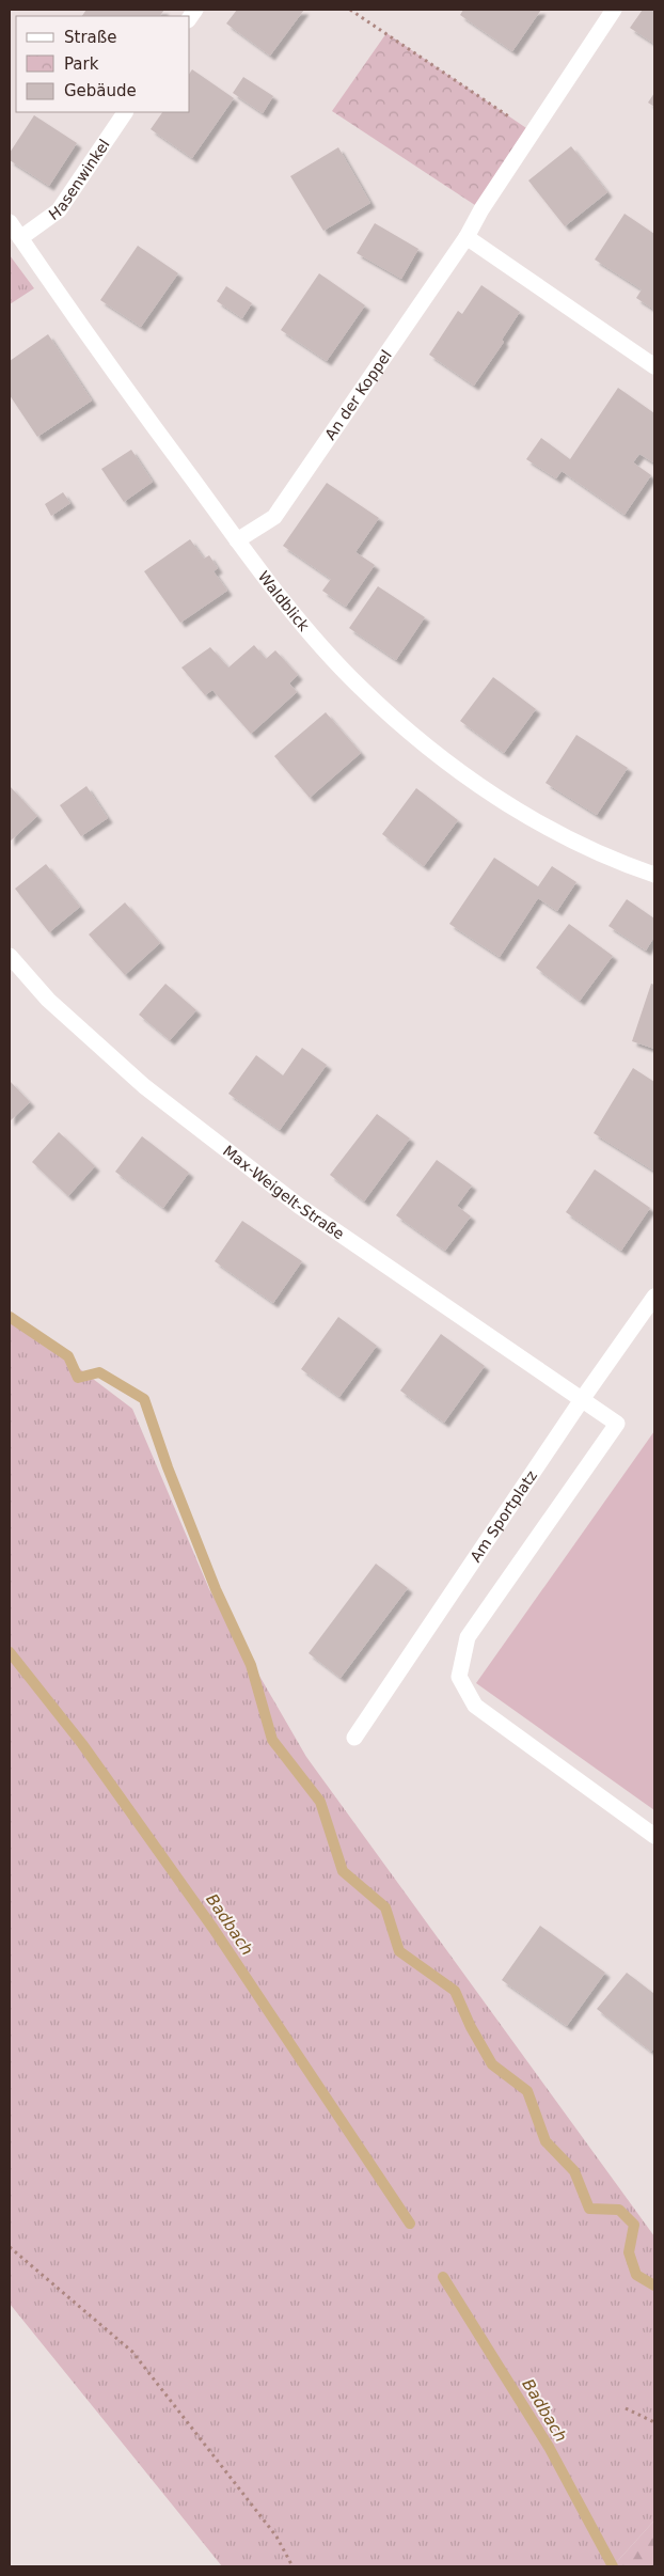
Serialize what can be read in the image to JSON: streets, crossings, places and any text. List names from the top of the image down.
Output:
{
  "streets": {
    "street": [
      "Hasenwinkel",
      "An der Koppel",
      "Waldblick",
      "Max-Weigelt-Straße",
      "Am Sportplatz"
    ]
  },
  "crossings": [
    ["Hasenwinkel", "Waldblick"],
    ["An der Koppel", "Waldblick"],
    ["Max-Weigelt-Straße", "Am Sportplatz"]
  ],
  "water": ["Badbach"],
  "legend": ["Straße", "Park", "Gebäude"]
}
